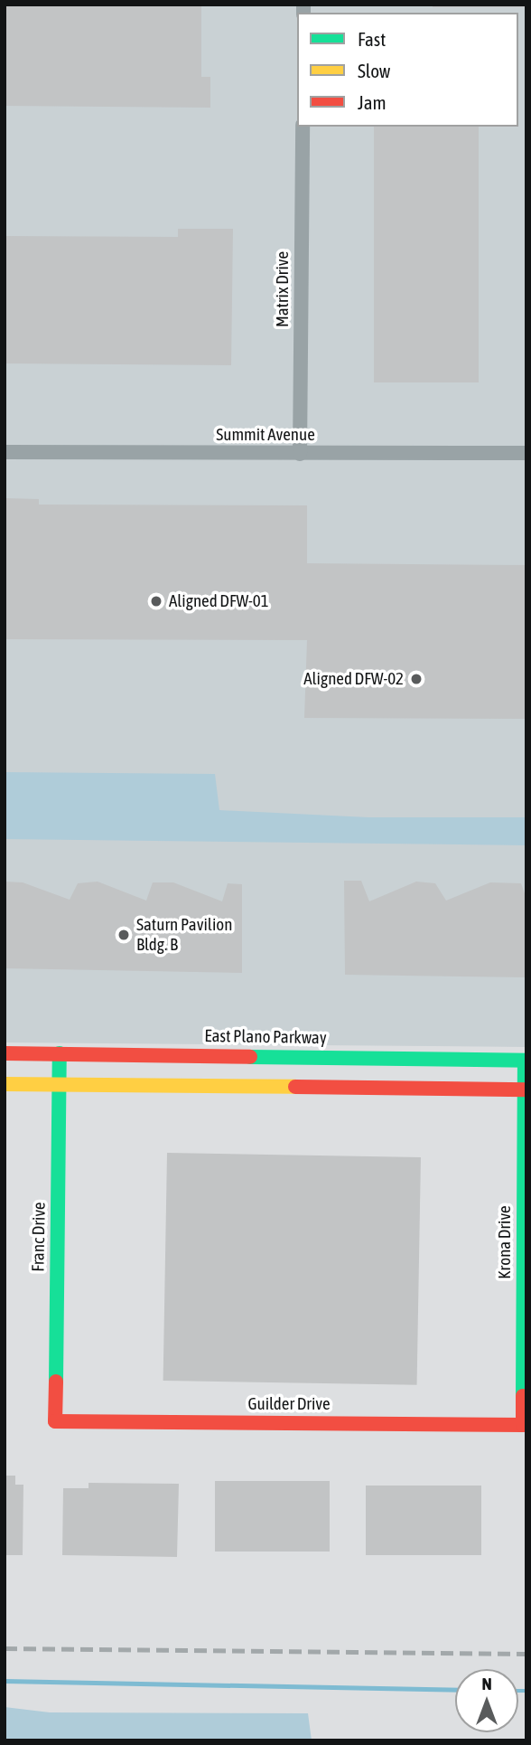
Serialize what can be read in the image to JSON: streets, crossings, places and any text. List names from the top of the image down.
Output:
{
  "streets": {
    "street": [
      "Matrix Drive",
      "Summit Avenue",
      "East Plano Parkway",
      "Franc Drive",
      "Krona Drive",
      "Guilder Drive"
    ]
  },
  "crossings": [
    ["Matrix Drive", "Summit Avenue"],
    ["East Plano Parkway", "Franc Drive"],
    ["East Plano Parkway", "Krona Drive"],
    ["Franc Drive", "Guilder Drive"],
    ["Krona Drive", "Guilder Drive"]
  ],
  "places": ["Aligned DFW-01", "Aligned DFW-02", "Saturn Pavilion Bldg. B"],
  "legend": ["Fast", "Slow", "Jam"],
  "north": "top"
}
